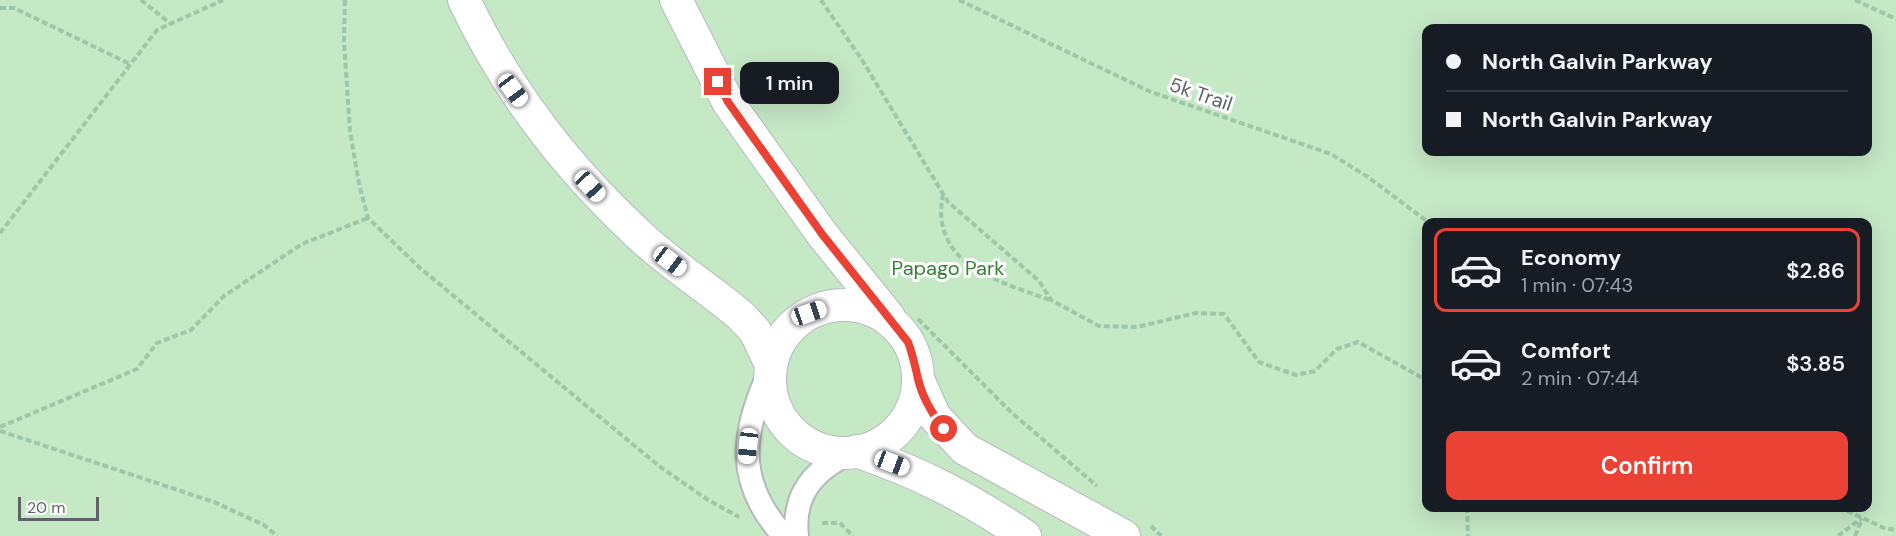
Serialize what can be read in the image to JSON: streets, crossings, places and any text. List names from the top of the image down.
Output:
{
  "streets": {
    "path": ["5k Trail"]
  },
  "parks": ["Papago Park"],
  "scale_bar": "20 m",
  "page": {
    "banner": ["North Galvin Parkway", "North Galvin Parkway"],
    "bubble": "1 min",
    "list": [
      {
        "name": "Economy",
        "note": "1 min · 07:43",
        "value": "$2.86"
      },
      {
        "name": "Comfort",
        "note": "2 min · 07:44",
        "value": "$3.85"
      }
    ],
    "buttons": "Confirm",
    "scale": "20 m"
  }
}
